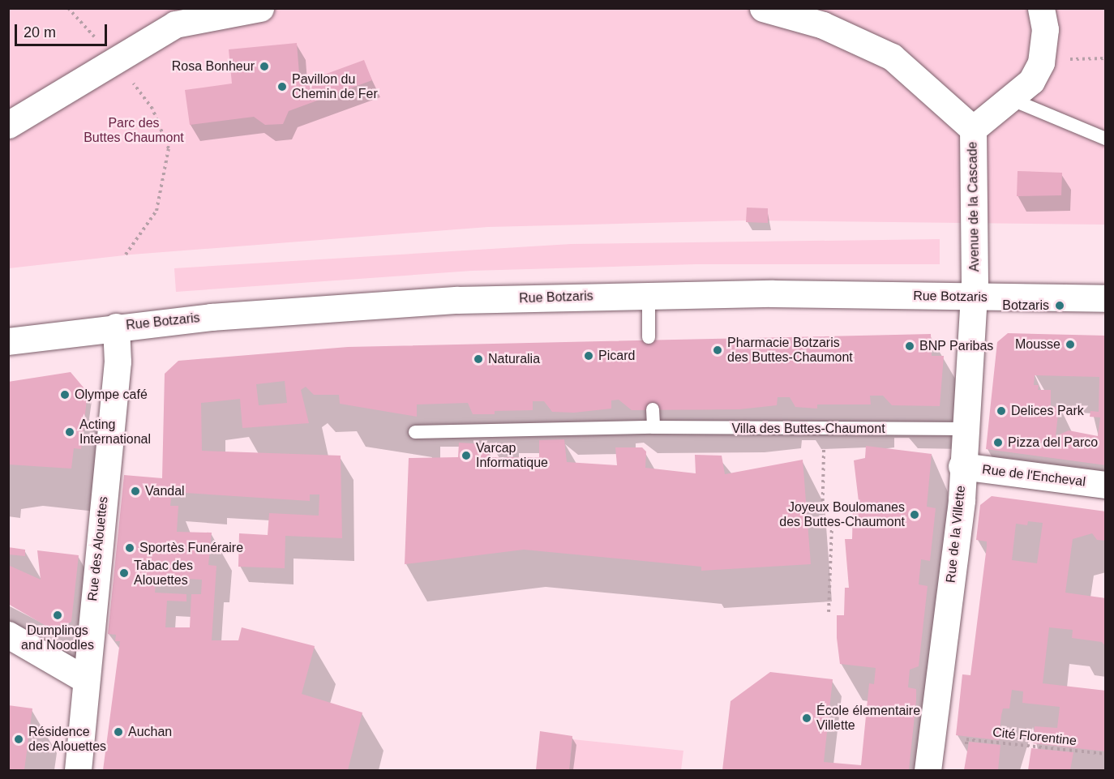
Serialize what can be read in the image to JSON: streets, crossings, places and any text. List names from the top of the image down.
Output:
{
  "streets": {
    "street": [
      "Avenue de la Cascade",
      "Rue Botzaris",
      "Rue de l'Encheval",
      "Rue de la Villette",
      "Rue des Alouettes"
    ],
    "lane": ["Villa des Buttes-Chaumont"],
    "path": ["Cité Florentine"]
  },
  "crossings": [
    ["Avenue de la Cascade", "Rue Botzaris"],
    ["Avenue de la Cascade", "Rue de la Villette"],
    ["Rue Botzaris", "Rue de la Villette"],
    ["Rue Botzaris", "Rue des Alouettes"],
    ["Villa des Buttes-Chaumont", "Rue de la Villette"],
    ["Rue de l'Encheval", "Rue de la Villette"]
  ],
  "parks": ["Parc des Buttes Chaumont"],
  "places": [
    "Rosa Bonheur",
    "Pavillon du Chemin de Fer",
    "Botzaris",
    "Mousse",
    "BNP Paribas",
    "Pharmacie Botzaris des Buttes-Chaumont",
    "Picard",
    "Naturalia",
    "Olympe café",
    "Delices Park",
    "Acting International",
    "Pizza del Parco",
    "Varcap Informatique",
    "Vandal",
    "Joyeux Boulomanes des Buttes-Chaumont",
    "Sportès Funéraire",
    "Tabac des Alouettes",
    "Dumplings and Noodles",
    "École élementaire Villette",
    "Auchan",
    "Résidence des Alouettes"
  ],
  "scale_bar": "20 m"
}
